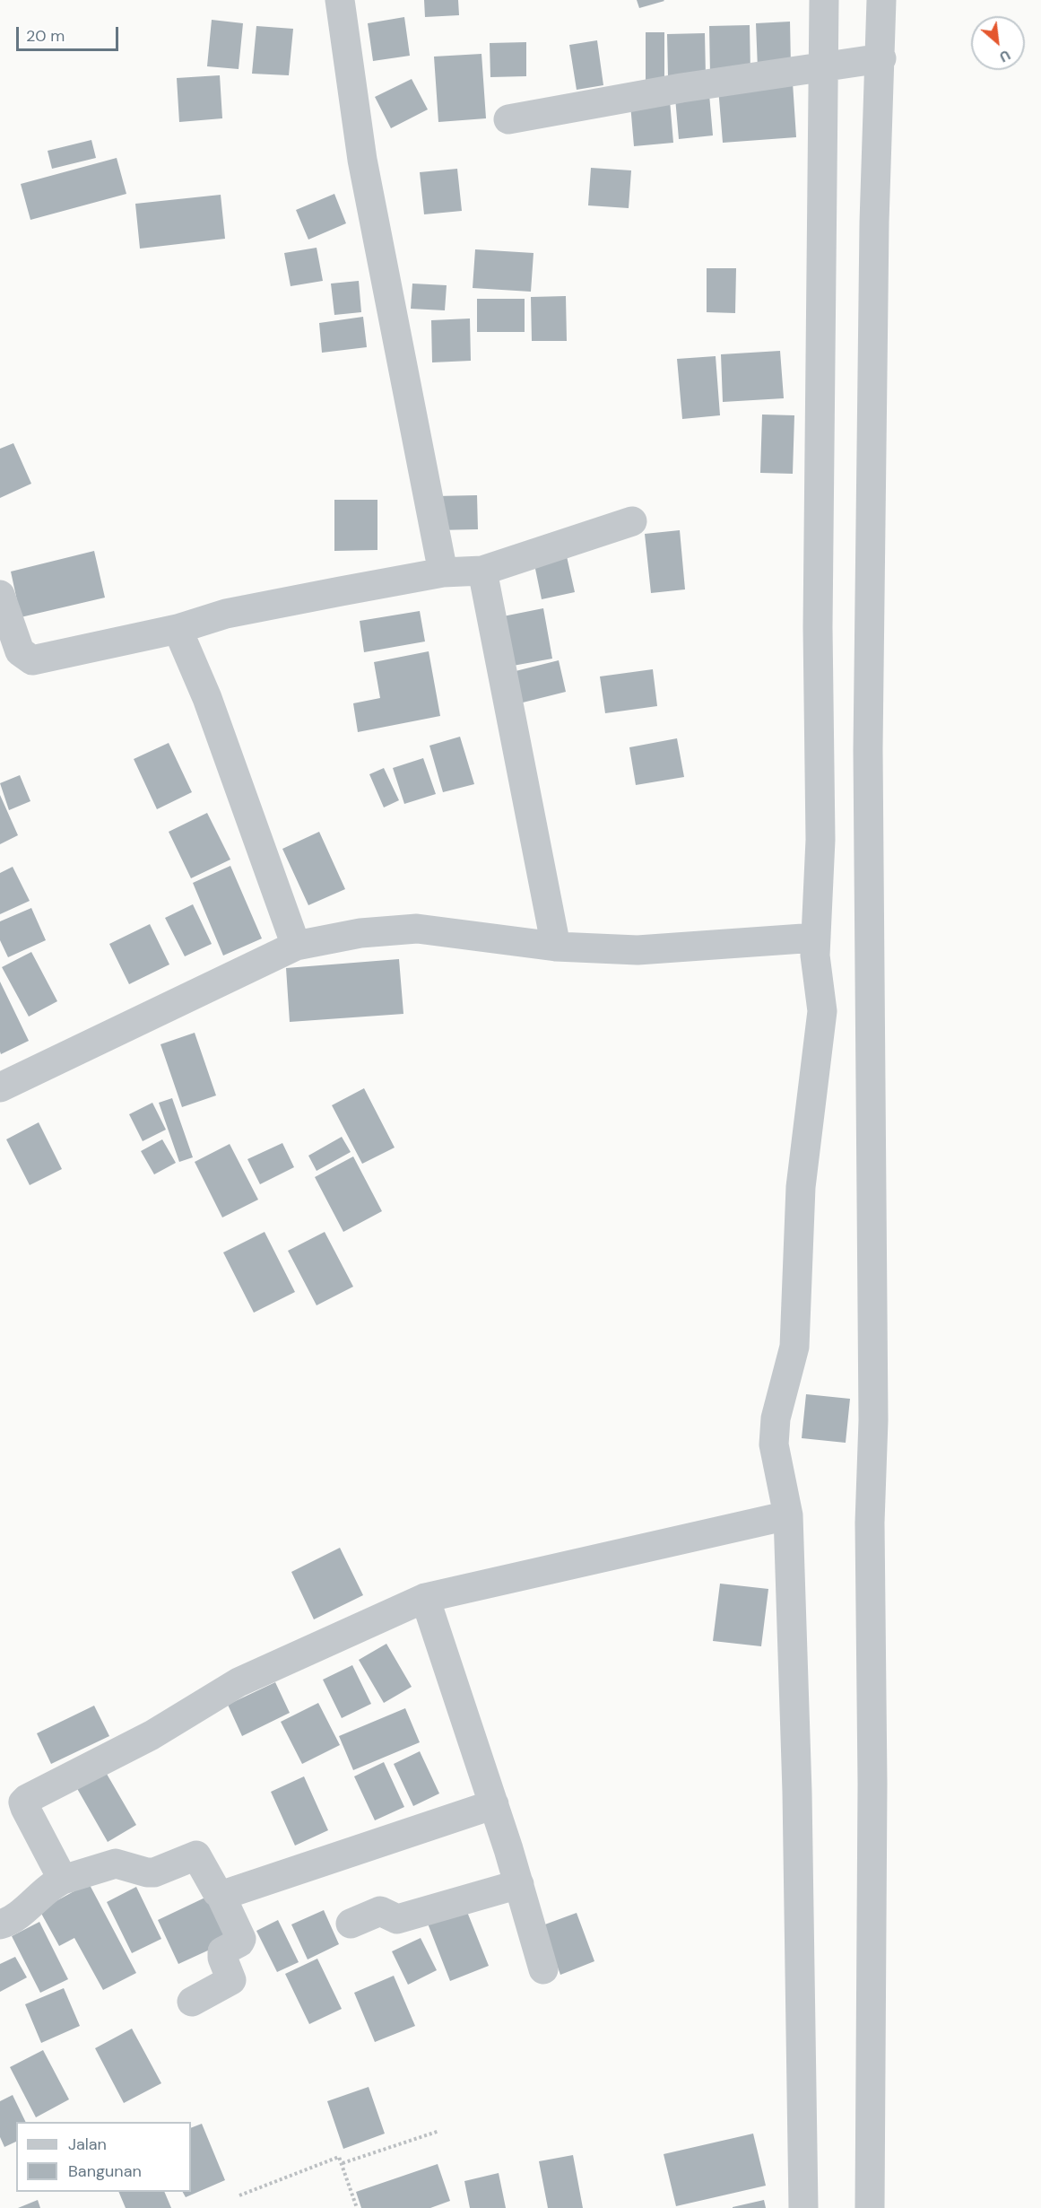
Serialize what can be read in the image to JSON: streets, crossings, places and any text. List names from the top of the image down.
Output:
{
  "legend": ["Jalan", "Bangunan"],
  "scale_bar": "20 m",
  "north": "bottom right"
}
